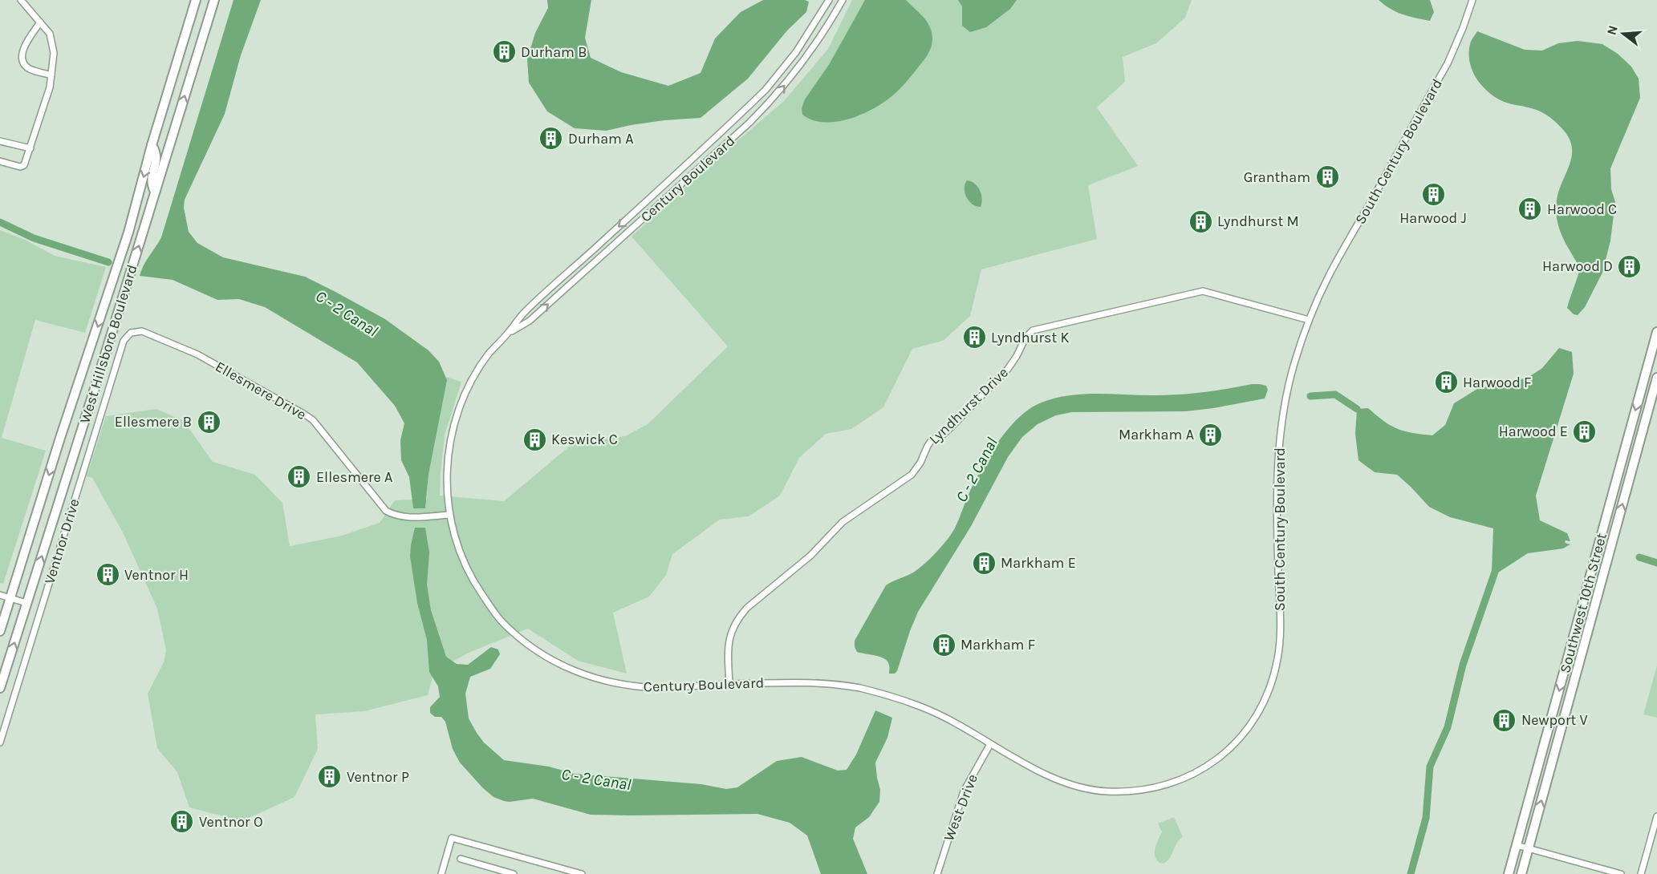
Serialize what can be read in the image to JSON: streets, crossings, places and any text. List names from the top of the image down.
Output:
{
  "streets": {
    "main road": ["West Hillsboro Boulevard", "Southwest 10th Street"],
    "street": [
      "South Century Boulevard",
      "Century Boulevard",
      "Ellesmere Drive",
      "Lyndhurst Drive",
      "Ventnor Drive",
      "West Drive"
    ]
  },
  "crossings": [
    ["South Century Boulevard", "Century Boulevard"],
    ["South Century Boulevard", "Lyndhurst Drive"],
    ["Century Boulevard", "Ellesmere Drive"],
    ["Century Boulevard", "Lyndhurst Drive"],
    ["Century Boulevard", "West Drive"],
    ["Ellesmere Drive", "Ventnor Drive"]
  ],
  "water": ["C - 2 Canal"],
  "places": {
    "building": [
      "Durham B",
      "Durham A",
      "Grantham",
      "Harwood J",
      "Harwood C",
      "Lyndhurst M",
      "Harwood D",
      "Lyndhurst K",
      "Harwood F",
      "Ellesmere B",
      "Harwood E",
      "Markham A",
      "Keswick C",
      "Ellesmere A",
      "Markham E",
      "Ventnor H",
      "Markham F",
      "Newport V",
      "Ventnor P",
      "Ventnor O"
    ]
  },
  "north": "left"
}
